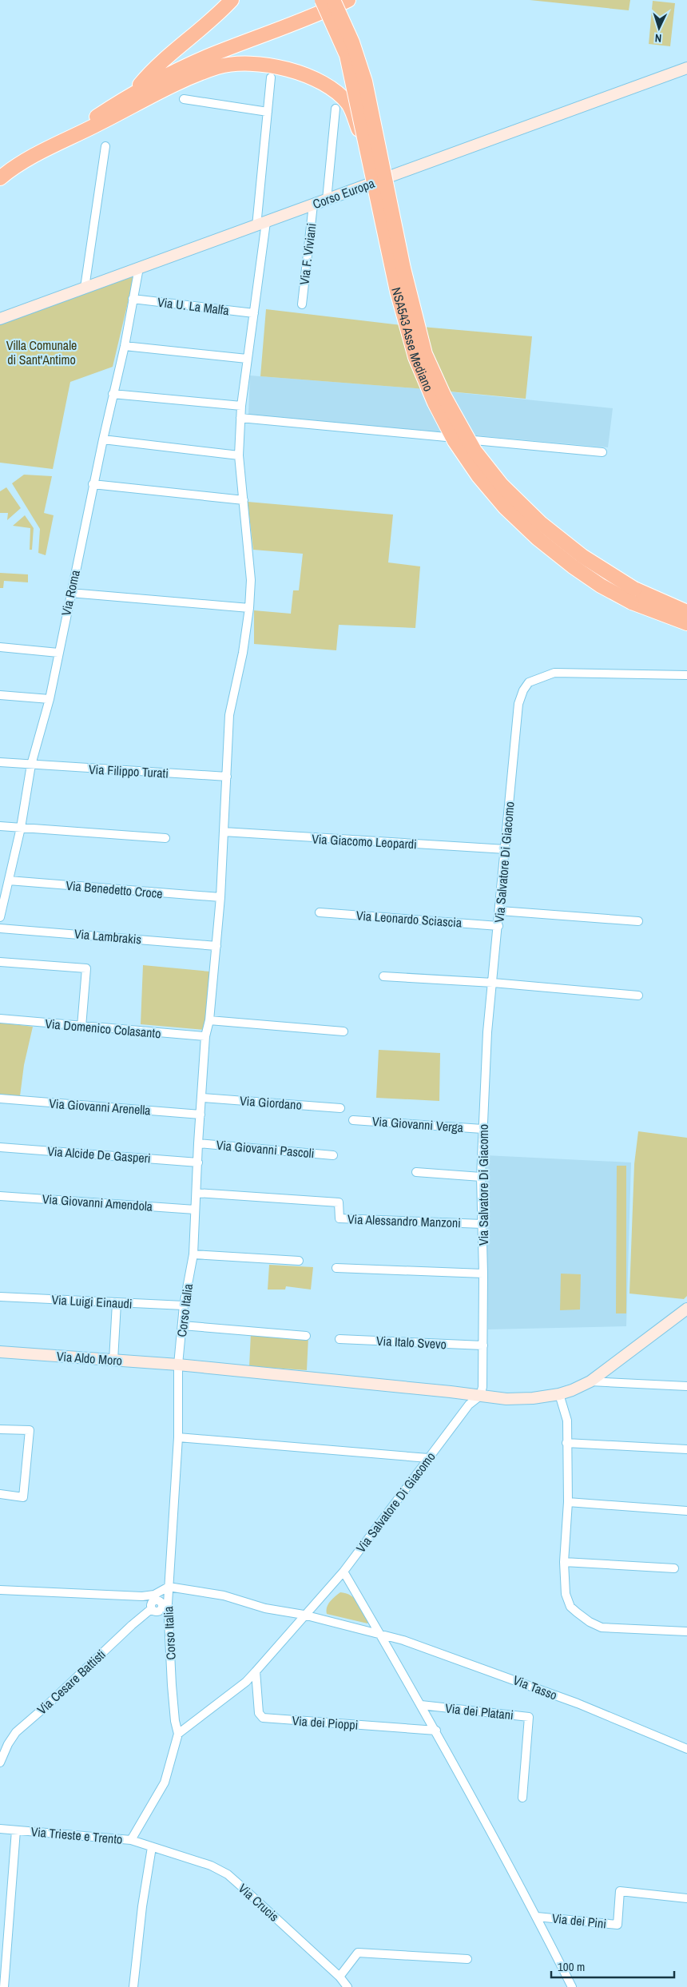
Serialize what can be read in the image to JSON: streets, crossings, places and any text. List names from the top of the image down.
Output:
{
  "streets": {
    "highway": ["NSA543 Asse Mediano"],
    "main road": ["Corso Europa", "Via Aldo Moro"],
    "street": [
      "Via F. Viviani",
      "Via U. La Malfa",
      "Via Roma",
      "Via Filippo Turati",
      "Via Giacomo Leopardi",
      "Via Salvatore Di Giacomo",
      "Via Benedetto Croce",
      "Via Leonardo Sciascia",
      "Via Lambrakis",
      "Via Domenico Colasanto",
      "Via Giordano",
      "Via Giovanni Arenella",
      "Via Giovanni Verga",
      "Via Giovanni Pascoli",
      "Via Alcide De Gasperi",
      "Via Giovanni Amendola",
      "Via Alessandro Manzoni",
      "Via Luigi Einaudi",
      "Corso Italia",
      "Via Italo Svevo",
      "Via Cesare Battisti",
      "Via Tasso",
      "Via dei Platani",
      "Via dei Pioppi",
      "Via Trieste e Trento",
      "Via Crucis",
      "Via dei Pini"
    ]
  },
  "crossings": [
    ["Corso Europa", "Via F. Viviani"],
    ["Corso Europa", "Via Roma"],
    ["Corso Europa", "Corso Italia"],
    ["Via U. La Malfa", "Via Roma"],
    ["Via U. La Malfa", "Corso Italia"],
    ["Via Roma", "Via Filippo Turati"],
    ["Via Roma", "Via Benedetto Croce"],
    ["Via Filippo Turati", "Corso Italia"],
    ["Via Giacomo Leopardi", "Via Salvatore Di Giacomo"],
    ["Via Giacomo Leopardi", "Corso Italia"],
    ["Via Salvatore Di Giacomo", "Via Leonardo Sciascia"],
    ["Via Salvatore Di Giacomo", "Via Giovanni Verga"],
    ["Via Salvatore Di Giacomo", "Via Alessandro Manzoni"],
    ["Via Salvatore Di Giacomo", "Corso Italia"],
    ["Via Salvatore Di Giacomo", "Via Italo Svevo"],
    ["Via Salvatore Di Giacomo", "Via Aldo Moro"],
    ["Via Salvatore Di Giacomo", "Via Tasso"],
    ["Via Salvatore Di Giacomo", "Via dei Pioppi"],
    ["Via Benedetto Croce", "Corso Italia"],
    ["Via Lambrakis", "Corso Italia"],
    ["Via Domenico Colasanto", "Corso Italia"],
    ["Via Giordano", "Corso Italia"],
    ["Via Giovanni Arenella", "Corso Italia"],
    ["Via Giovanni Pascoli", "Corso Italia"],
    ["Via Alcide De Gasperi", "Corso Italia"],
    ["Via Giovanni Amendola", "Corso Italia"],
    ["Via Alessandro Manzoni", "Corso Italia"],
    ["Via Luigi Einaudi", "Corso Italia"],
    ["Corso Italia", "Via Aldo Moro"],
    ["Corso Italia", "Via Cesare Battisti"],
    ["Corso Italia", "Via Tasso"],
    ["Via Trieste e Trento", "Via Crucis"]
  ],
  "parks": ["Villa Comunale di Sant'Antimo"],
  "scale_bar": "100 m",
  "north": "bottom"
}
